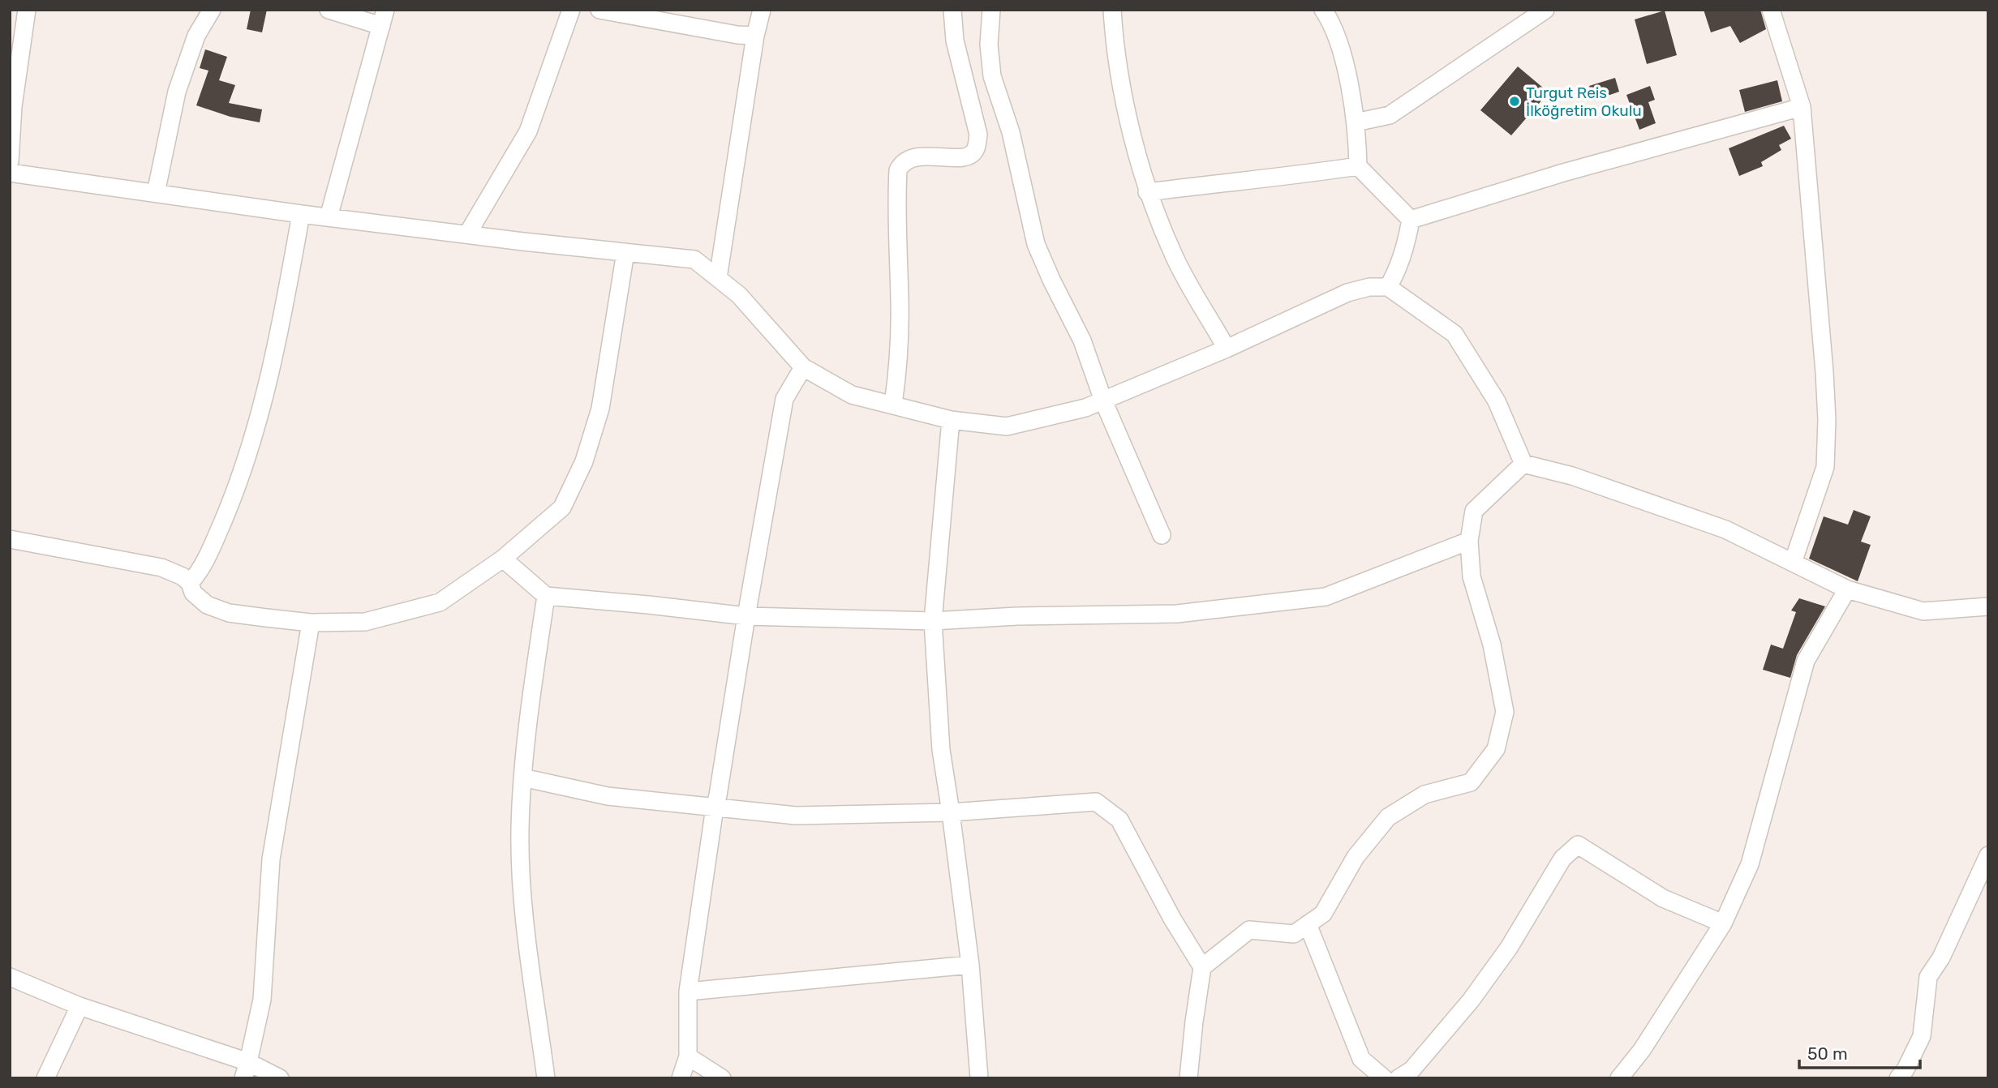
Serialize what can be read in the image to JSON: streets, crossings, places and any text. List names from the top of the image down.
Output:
{
  "places": ["Turgut Reis İlköğretim Okulu"],
  "scale_bar": "50 m"
}
